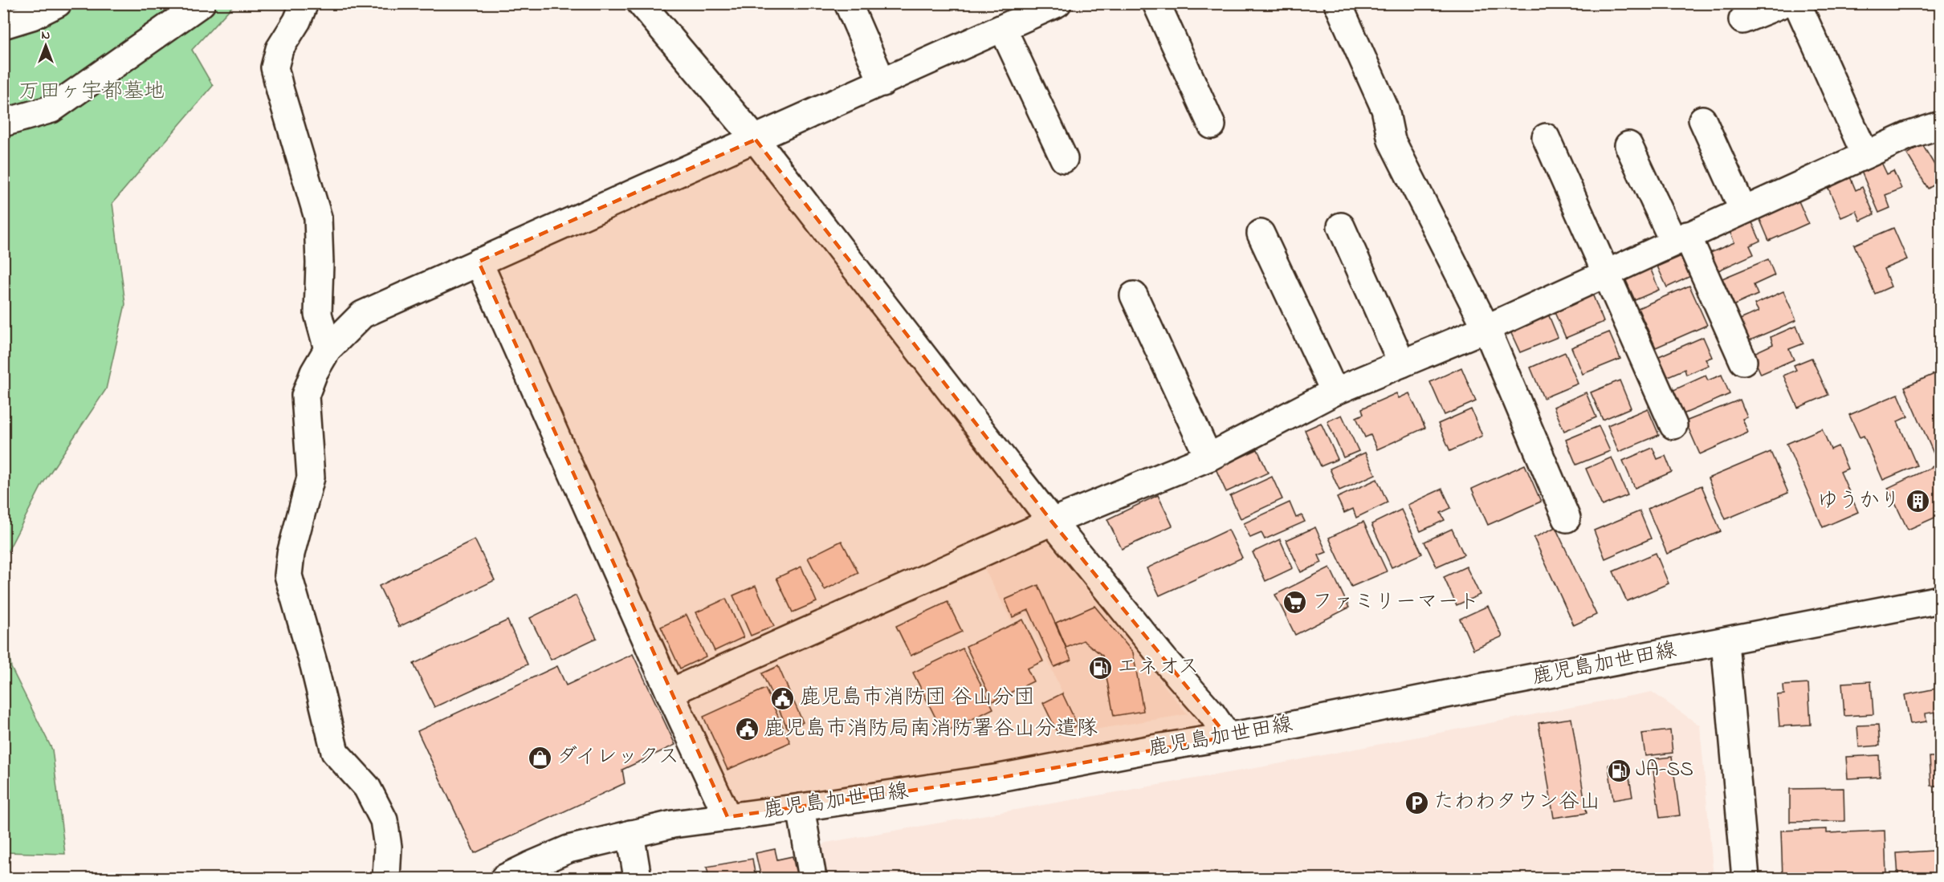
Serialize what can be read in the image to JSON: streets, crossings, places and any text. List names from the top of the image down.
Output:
{
  "streets": {
    "street": ["鹿児島加世田線"]
  },
  "parks": ["万田ヶ宇都墓地"],
  "places": {
    "building": ["ゆうかり"],
    "supermarket": ["ファミリーマート"],
    "fuel station": ["エネオス", "JA-SS"],
    "public building": ["鹿児島市消防団 谷山分団", "鹿児島市消防局南消防署谷山分遣隊"],
    "shop": ["ダイレックス"],
    "parking": ["たわわタウン谷山"]
  },
  "north": "top"
}
